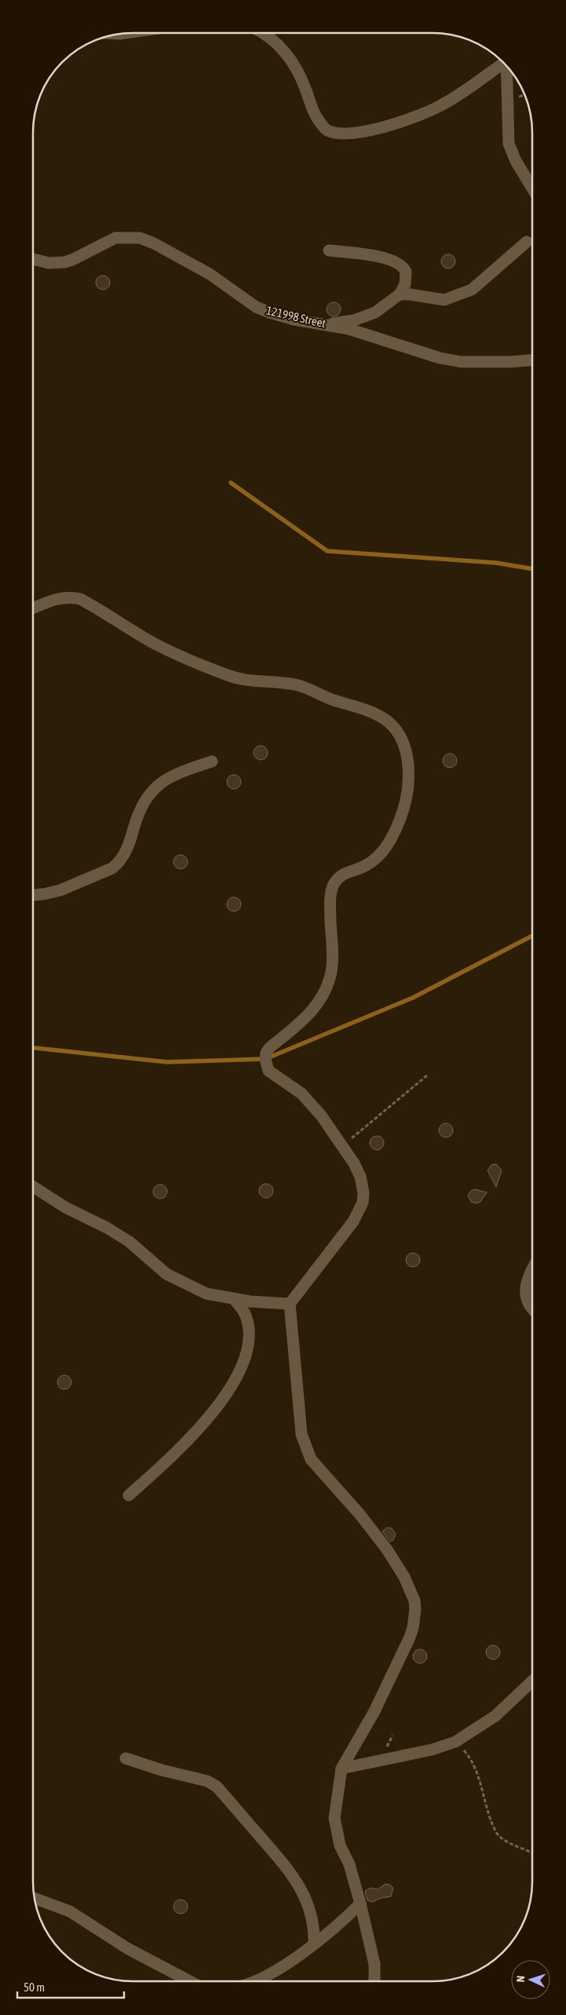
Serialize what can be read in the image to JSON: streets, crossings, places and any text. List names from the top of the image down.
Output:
{
  "streets": {
    "street": ["121998 Street"]
  },
  "scale_bar": "50 m",
  "north": "left"
}
